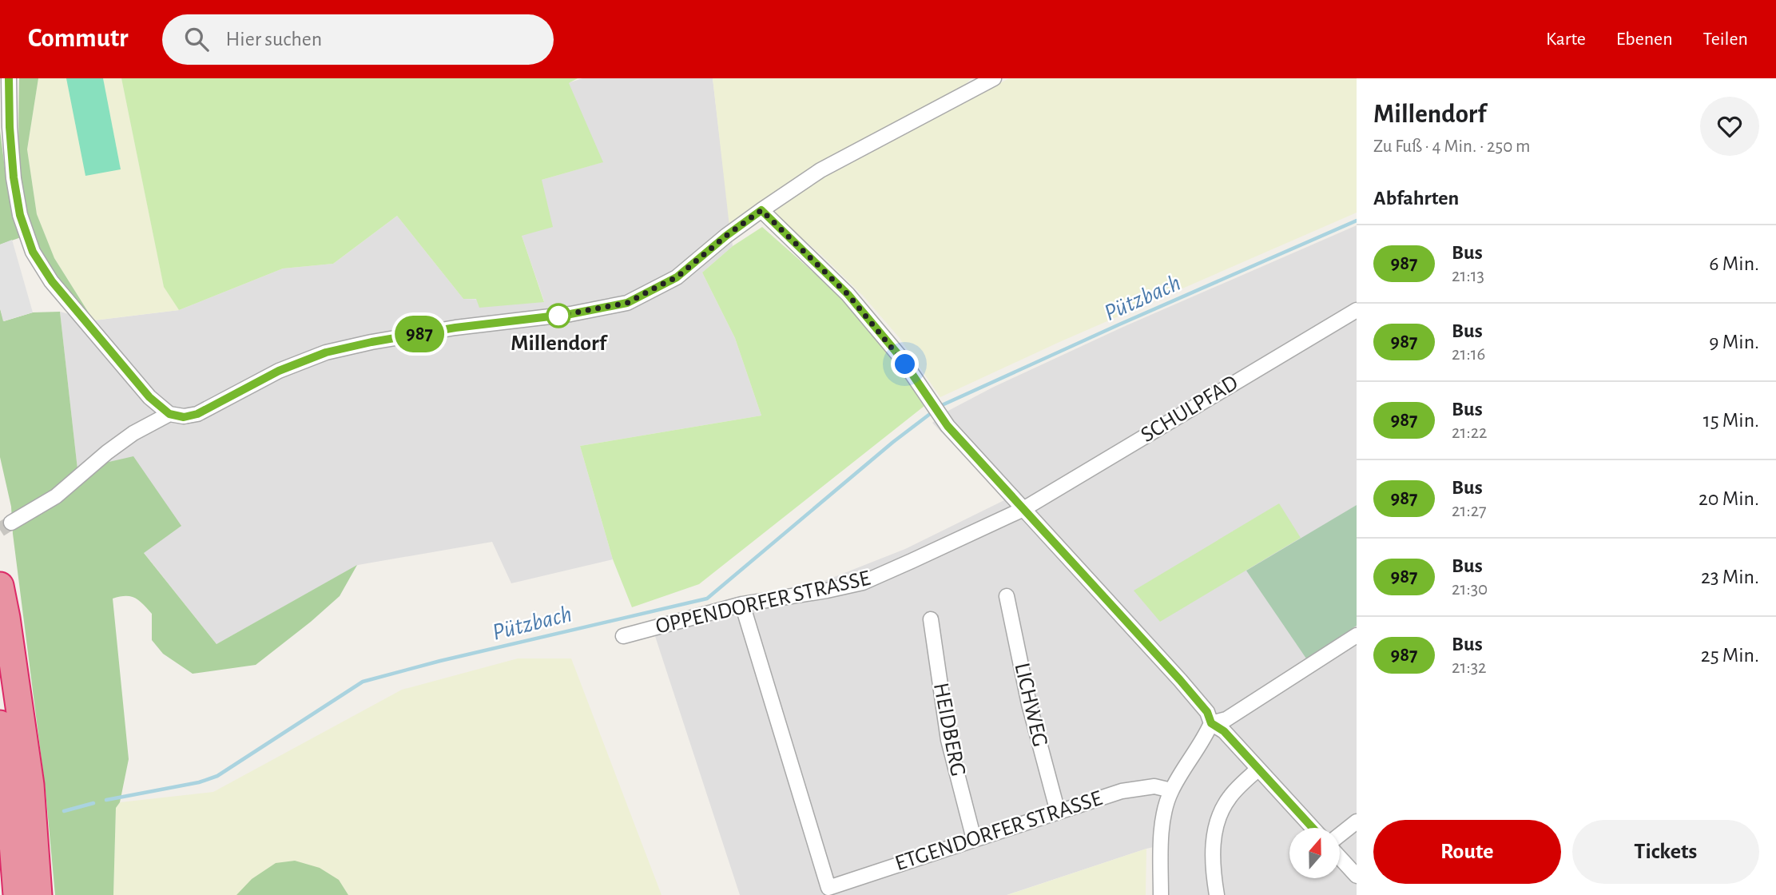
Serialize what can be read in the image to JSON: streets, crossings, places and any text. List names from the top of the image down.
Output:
{
  "streets": {
    "street": [
      "SCHULPFAD",
      "OPPENDORFER STRASSE",
      "LICHWEG",
      "HEIDBERG",
      "ETGENDORFER STRASSE"
    ]
  },
  "crossings": [
    ["SCHULPFAD", "OPPENDORFER STRASSE"],
    ["OPPENDORFER STRASSE", "ETGENDORFER STRASSE"],
    ["LICHWEG", "ETGENDORFER STRASSE"],
    ["HEIDBERG", "ETGENDORFER STRASSE"]
  ],
  "water": ["Pützbach"],
  "places": ["Millendorf"],
  "lines": ["bus line 987"],
  "north": "top",
  "page": {
    "header": "Commutr",
    "search": "Hier suchen",
    "nav": ["Karte", "Ebenen", "Teilen"],
    "on_map": "987",
    "heading": [
      ["Millendorf", "Zu Fuß · 4 Min. · 250 m"],
      "Abfahrten"
    ],
    "list": [
      {
        "mark": "987",
        "name": "Bus",
        "note": "21:13",
        "value": "6 Min."
      },
      {
        "mark": "987",
        "name": "Bus",
        "note": "21:16",
        "value": "9 Min."
      },
      {
        "mark": "987",
        "name": "Bus",
        "note": "21:22",
        "value": "15 Min."
      },
      {
        "mark": "987",
        "name": "Bus",
        "note": "21:27",
        "value": "20 Min."
      },
      {
        "mark": "987",
        "name": "Bus",
        "note": "21:30",
        "value": "23 Min."
      },
      {
        "mark": "987",
        "name": "Bus",
        "note": "21:32",
        "value": "25 Min."
      }
    ],
    "buttons": ["Route", "Tickets"]
  }
}
